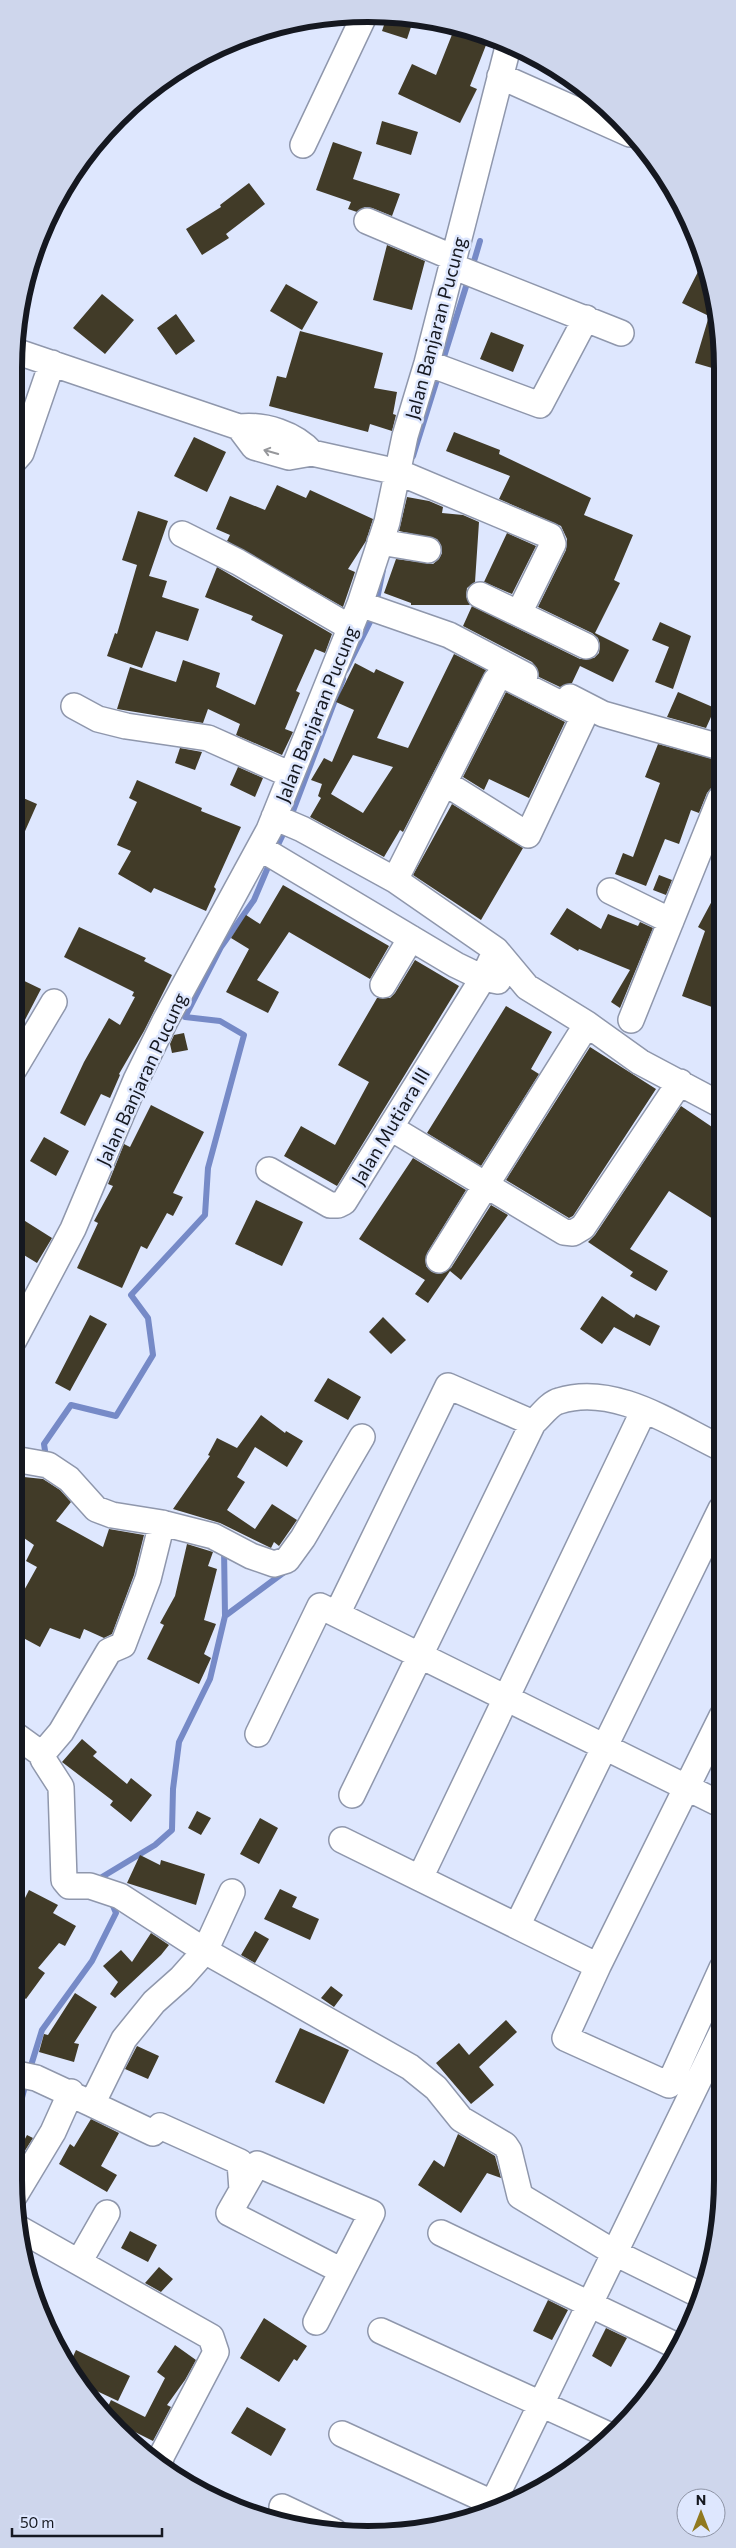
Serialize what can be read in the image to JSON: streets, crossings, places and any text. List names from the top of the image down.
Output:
{
  "streets": {
    "street": ["Jalan Banjaran Pucung", "Jalan Mutiara III"]
  },
  "scale_bar": "50 m",
  "north": "top"
}
